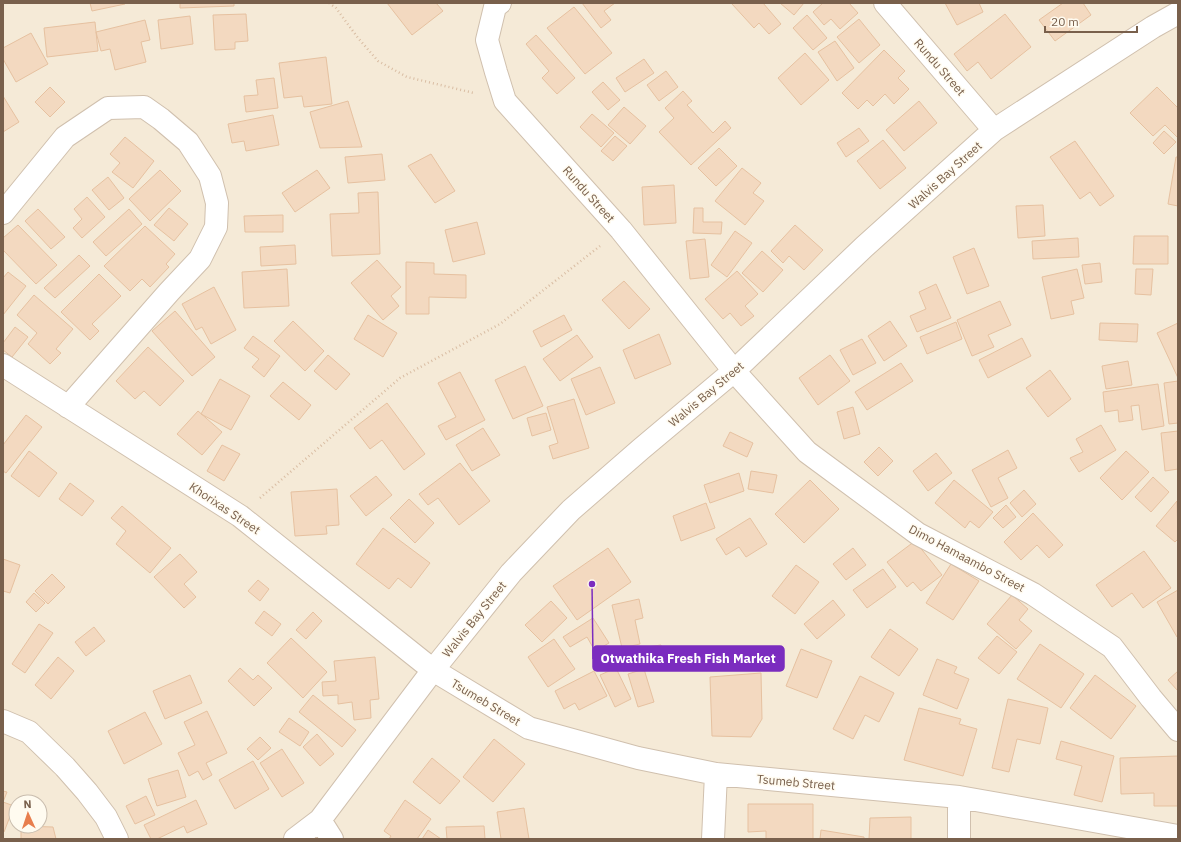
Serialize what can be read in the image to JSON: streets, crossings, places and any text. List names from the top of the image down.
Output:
{
  "streets": {
    "street": [
      "Rundu Street",
      "Walvis Bay Street",
      "Khorixas Street",
      "Dimo Hamaambo Street",
      "Tsumeb Street"
    ]
  },
  "crossings": [
    ["Rundu Street", "Walvis Bay Street"],
    ["Rundu Street", "Dimo Hamaambo Street"],
    ["Walvis Bay Street", "Khorixas Street"],
    ["Walvis Bay Street", "Dimo Hamaambo Street"],
    ["Walvis Bay Street", "Tsumeb Street"],
    ["Khorixas Street", "Tsumeb Street"]
  ],
  "places": ["Otwathika Fresh Fish Market"],
  "scale_bar": "20 m",
  "north": "top"
}
